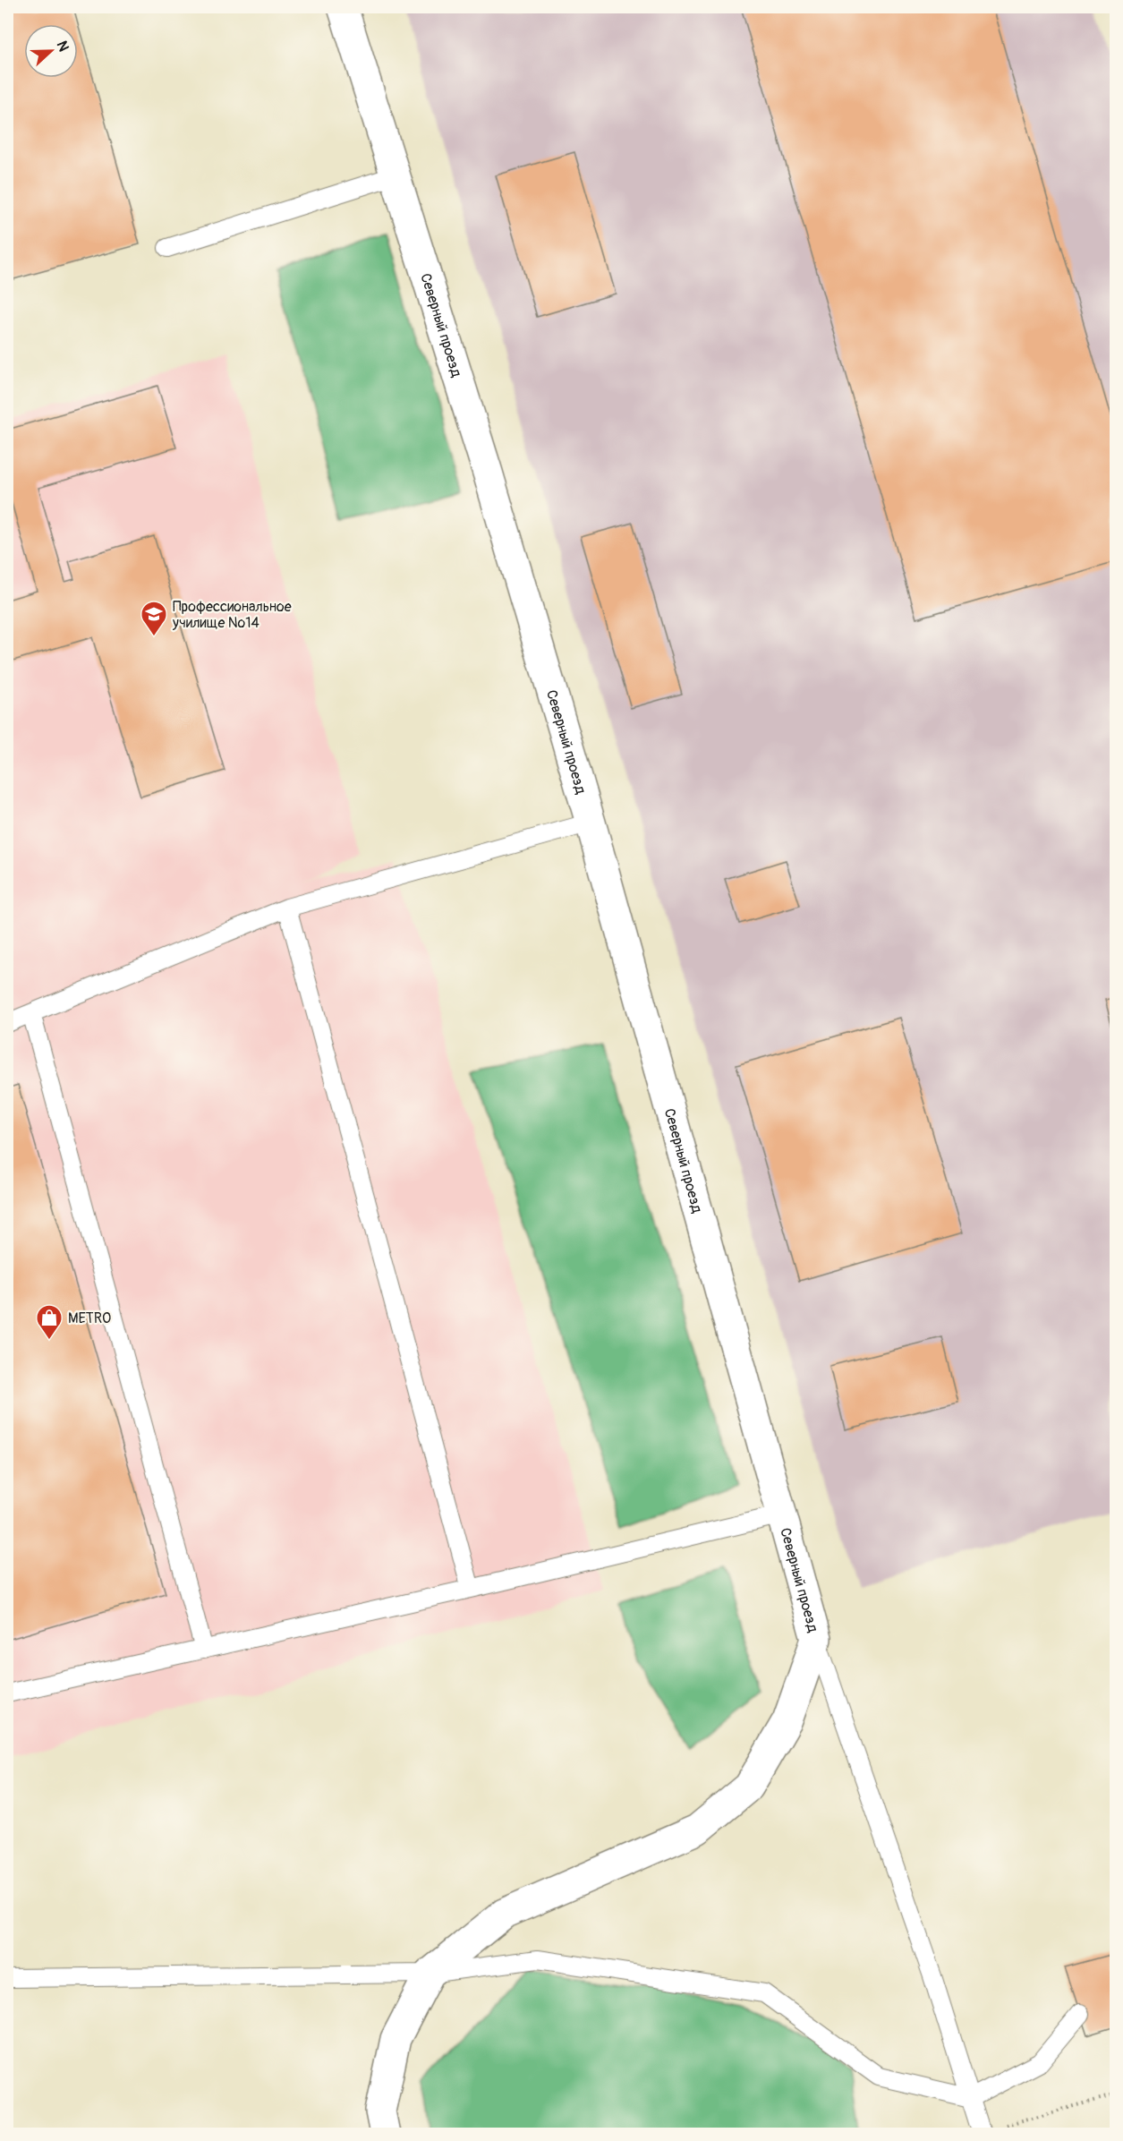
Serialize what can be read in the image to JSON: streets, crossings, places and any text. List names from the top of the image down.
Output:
{
  "streets": {
    "street": ["Северный проезд"]
  },
  "places": {
    "school or university": ["Профессиональное училище №14"],
    "shop": ["METRO"]
  },
  "north": "right"
}
